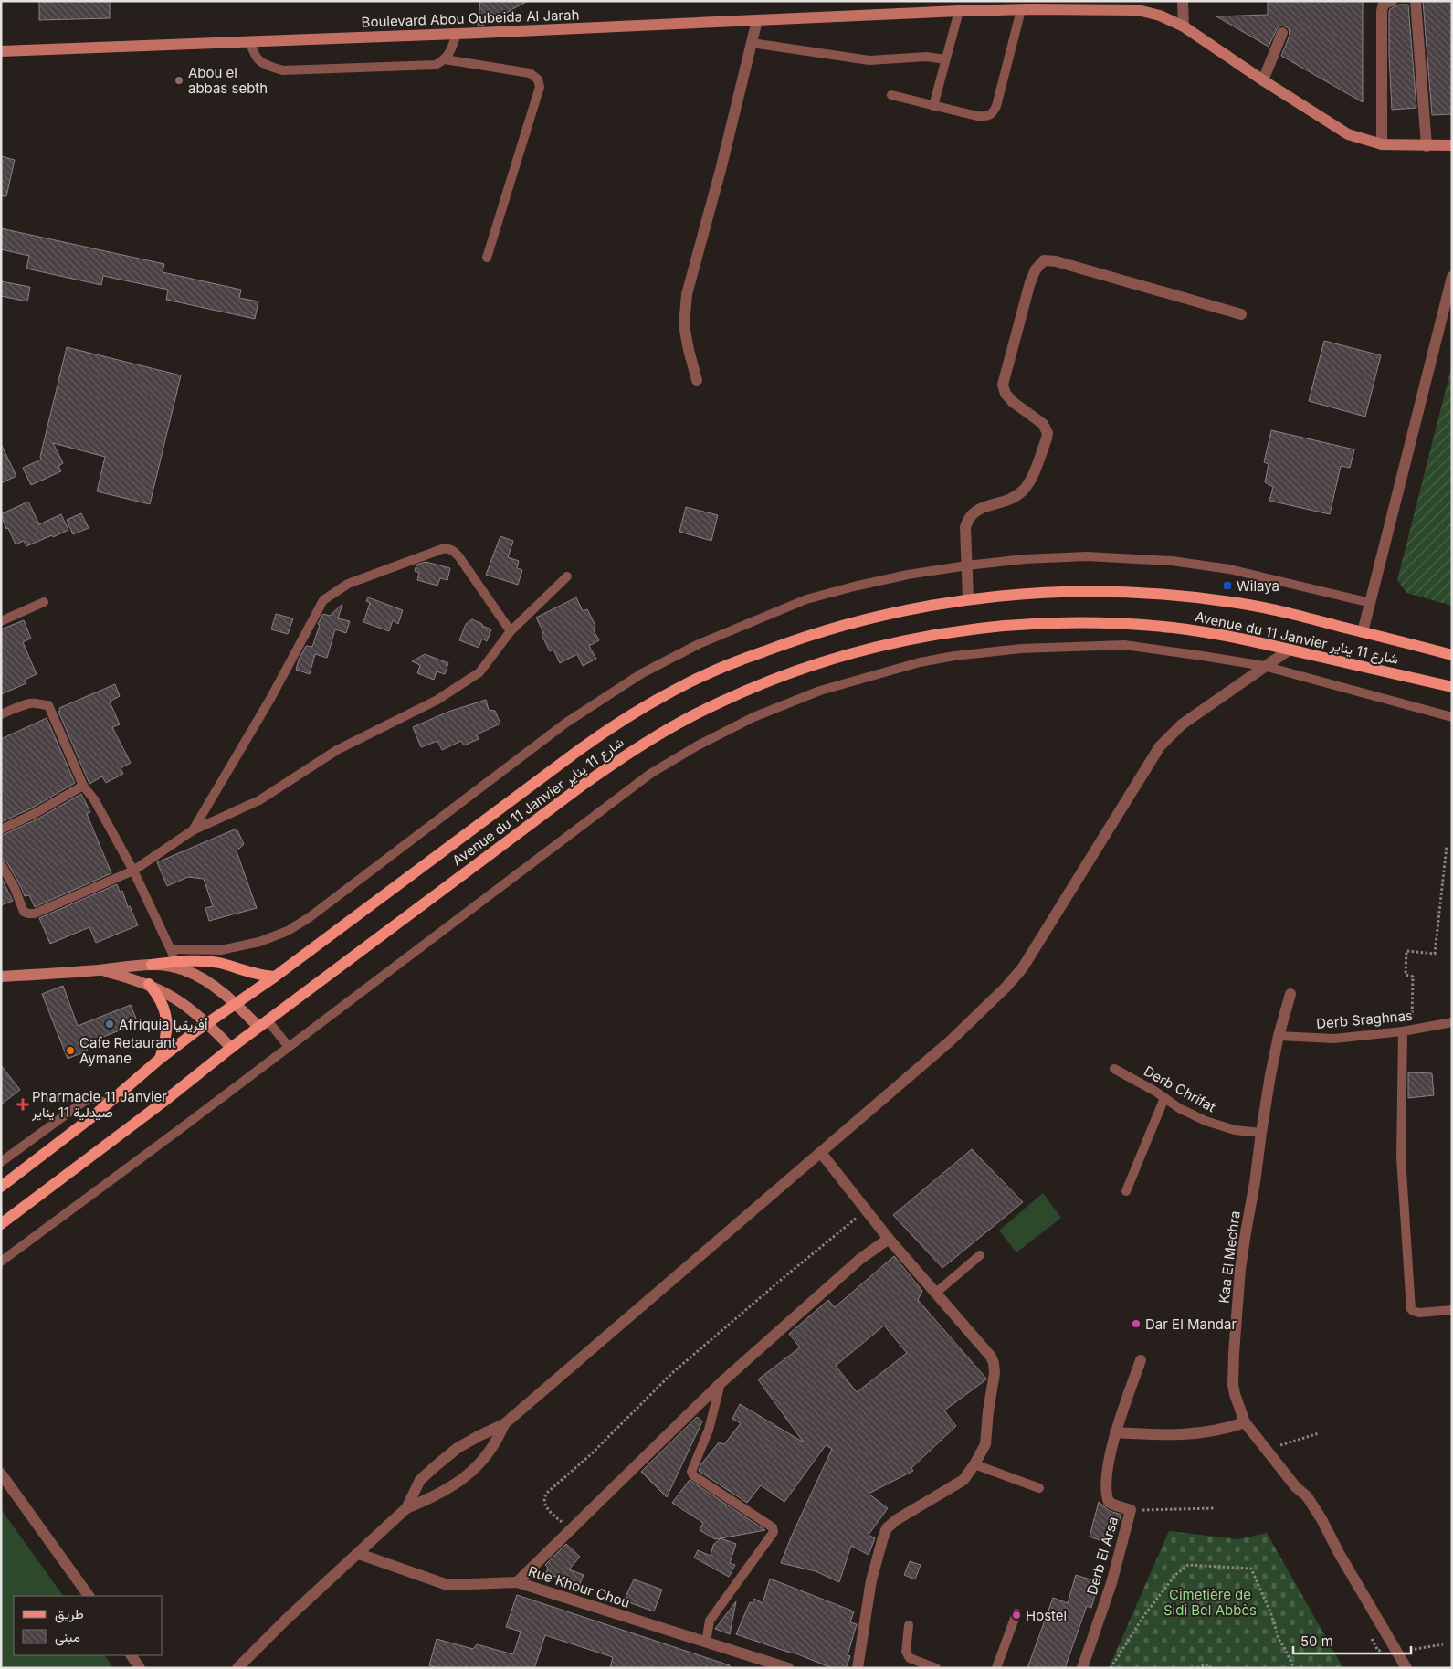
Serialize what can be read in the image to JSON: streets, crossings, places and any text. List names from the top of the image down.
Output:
{
  "streets": {
    "main road": ["Avenue du 11 Janvier شارع 11 يناير"],
    "street": [
      "Boulevard Abou Oubeida Al Jarah",
      "Kaa El Mechra",
      "Derb El Arsa",
      "Rue Khour Chou"
    ],
    "lane": ["Derb Sraghnas", "Derb Chrifat"]
  },
  "crossings": [
    ["Derb Sraghnas", "Kaa El Mechra"],
    ["Derb Chrifat", "Kaa El Mechra"]
  ],
  "parks": ["Cimetière de Sidi Bel Abbès"],
  "places": {
    "other": [
      "Abou el abbas sebth",
      "Afriquia أفريقيا",
      "Cafe Retaurant Aymane",
      "Dar El Mandar",
      "Hostel"
    ],
    "transit": ["Wilaya"],
    "health": ["Pharmacie 11 Janvier صيدلية 11 يناير"]
  },
  "legend": ["طريق", "مبنى"],
  "scale_bar": "50 m"
}
